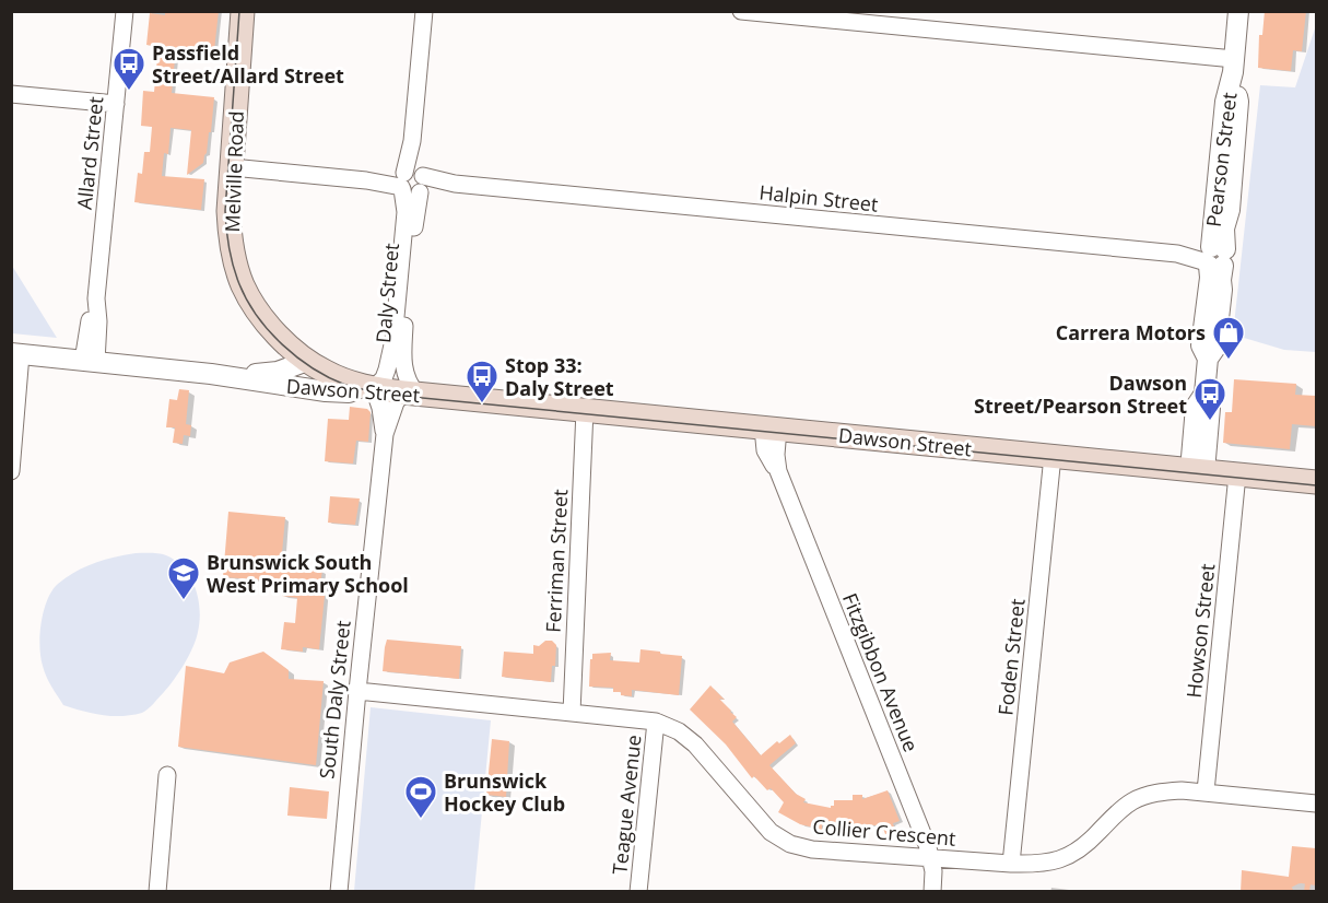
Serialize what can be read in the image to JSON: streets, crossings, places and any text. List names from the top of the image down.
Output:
{
  "streets": {
    "main road": ["Melville Road", "Dawson Street"],
    "street": [
      "Allard Street",
      "Pearson Street",
      "Halpin Street",
      "Daly Street",
      "Ferriman Street",
      "Howson Street",
      "Foden Street",
      "Fitzgibbon Avenue",
      "South Daly Street",
      "Teague Avenue",
      "Collier Crescent"
    ]
  },
  "crossings": [
    ["Allard Street", "Dawson Street"],
    ["Pearson Street", "Halpin Street"],
    ["Pearson Street", "Dawson Street"],
    ["Melville Road", "Halpin Street"],
    ["Melville Road", "Daly Street"],
    ["Melville Road", "Dawson Street"],
    ["Melville Road", "South Daly Street"],
    ["Halpin Street", "Daly Street"],
    ["Daly Street", "Dawson Street"],
    ["Daly Street", "South Daly Street"],
    ["Dawson Street", "Ferriman Street"],
    ["Dawson Street", "Howson Street"],
    ["Dawson Street", "Foden Street"],
    ["Dawson Street", "Fitzgibbon Avenue"],
    ["Dawson Street", "South Daly Street"],
    ["Ferriman Street", "Collier Crescent"],
    ["Howson Street", "Collier Crescent"],
    ["Foden Street", "Collier Crescent"],
    ["Fitzgibbon Avenue", "Collier Crescent"],
    ["South Daly Street", "Collier Crescent"],
    ["Teague Avenue", "Collier Crescent"]
  ],
  "places": {
    "bus stop": ["Passfield Street/Allard Street", "Stop 33: Daly Street", "Dawson Street/Pearson Street"],
    "shop": ["Carrera Motors"],
    "school or university": ["Brunswick South West Primary School"],
    "sports": ["Brunswick Hockey Club"]
  }
}
